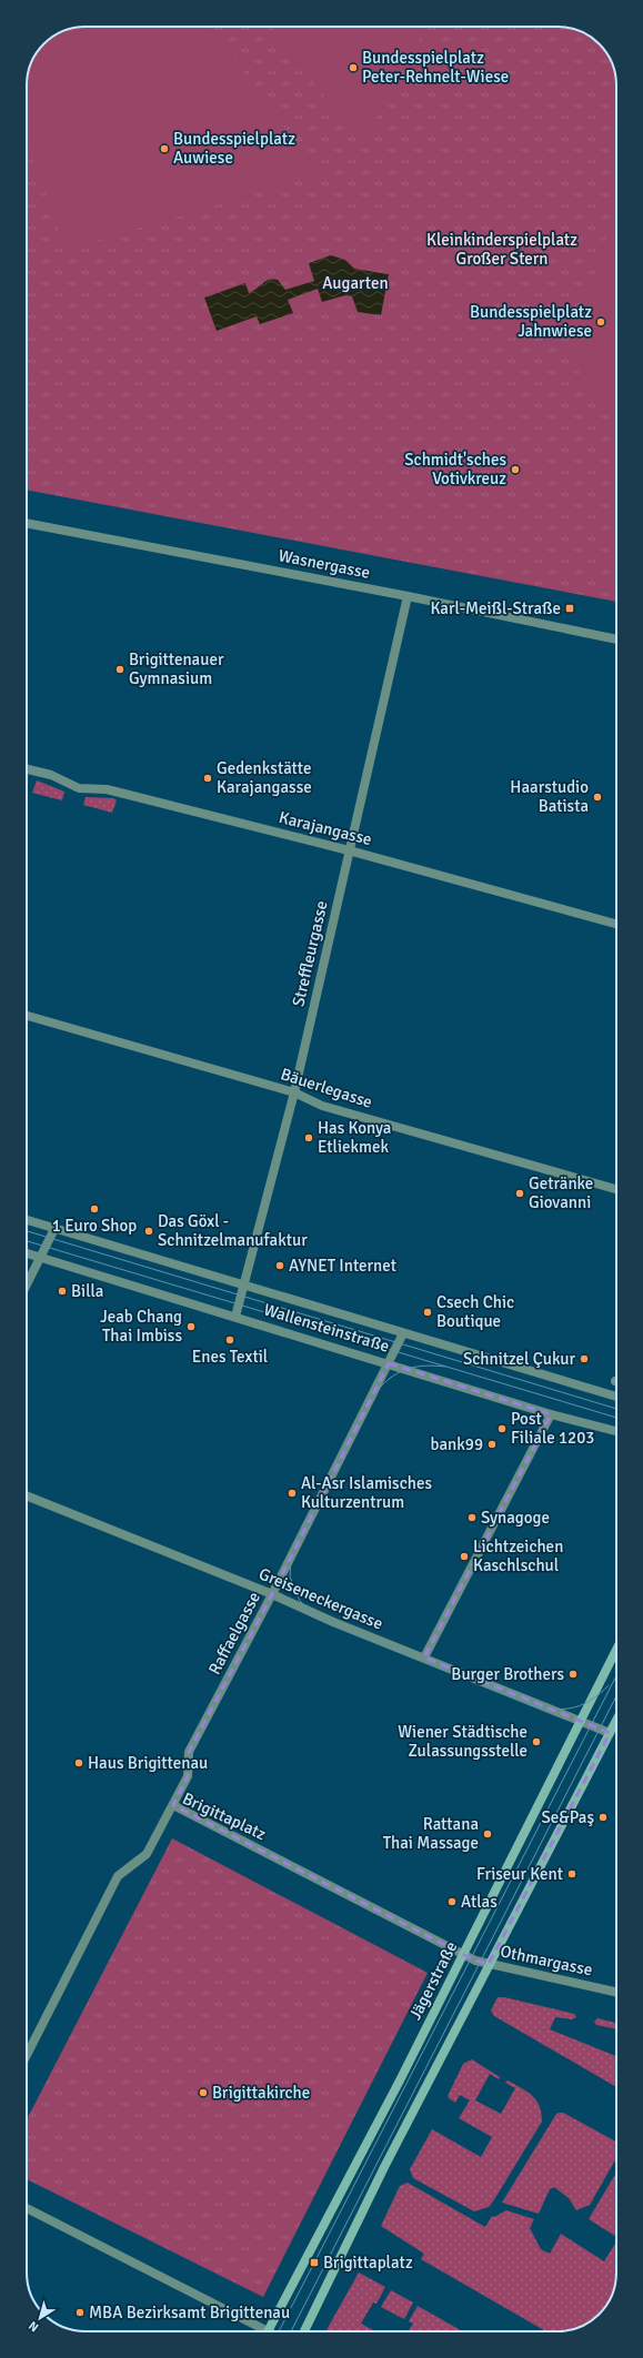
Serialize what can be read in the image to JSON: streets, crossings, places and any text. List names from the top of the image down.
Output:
{
  "streets": {
    "main road": ["Jägerstraße"],
    "street": [
      "Wasnergasse",
      "Karajangasse",
      "Streffleurgasse",
      "Bäuerlegasse",
      "Wallensteinstraße",
      "Greiseneckergasse",
      "Raffaelgasse",
      "Brigittaplatz",
      "Othmargasse"
    ]
  },
  "crossings": [
    ["Wasnergasse", "Streffleurgasse"],
    ["Karajangasse", "Streffleurgasse"],
    ["Streffleurgasse", "Bäuerlegasse"],
    ["Streffleurgasse", "Wallensteinstraße"],
    ["Wallensteinstraße", "Raffaelgasse"],
    ["Greiseneckergasse", "Raffaelgasse"],
    ["Greiseneckergasse", "Jägerstraße"],
    ["Raffaelgasse", "Brigittaplatz"],
    ["Brigittaplatz", "Othmargasse"],
    ["Brigittaplatz", "Jägerstraße"],
    ["Othmargasse", "Jägerstraße"]
  ],
  "parks": ["Kleinkinderspielplatz Großer Stern", "Augarten"],
  "places": {
    "other": [
      "Bundesspielplatz Peter-Rehnelt-Wiese",
      "Bundesspielplatz Auwiese",
      "Bundesspielplatz Jahnwiese",
      "Schmidt'sches Votivkreuz",
      "Brigittenauer Gymnasium",
      "Gedenkstätte Karajangasse",
      "Haarstudio Batista",
      "Has Konya Etliekmek",
      "Getränke Giovanni",
      "1 Euro Shop",
      "Das Göxl - Schnitzelmanufaktur",
      "AYNET Internet",
      "Billa",
      "Csech Chic Boutique",
      "Jeab Chang Thai Imbiss",
      "Enes Textil",
      "Schnitzel Çukur",
      "Post Filiale 1203",
      "bank99",
      "Al-Asr Islamisches Kulturzentrum",
      "Synagoge",
      "Lichtzeichen Kaschlschul",
      "Burger Brothers",
      "Wiener Städtische Zulassungsstelle",
      "Haus Brigittenau",
      "Se&Paş",
      "Rattana Thai Massage",
      "Friseur Kent",
      "Atlas",
      "Brigittakirche",
      "MBA Bezirksamt Brigittenau"
    ],
    "transit": ["Karl-Meißl-Straße", "Brigittaplatz"]
  },
  "north": "bottom left"
}
